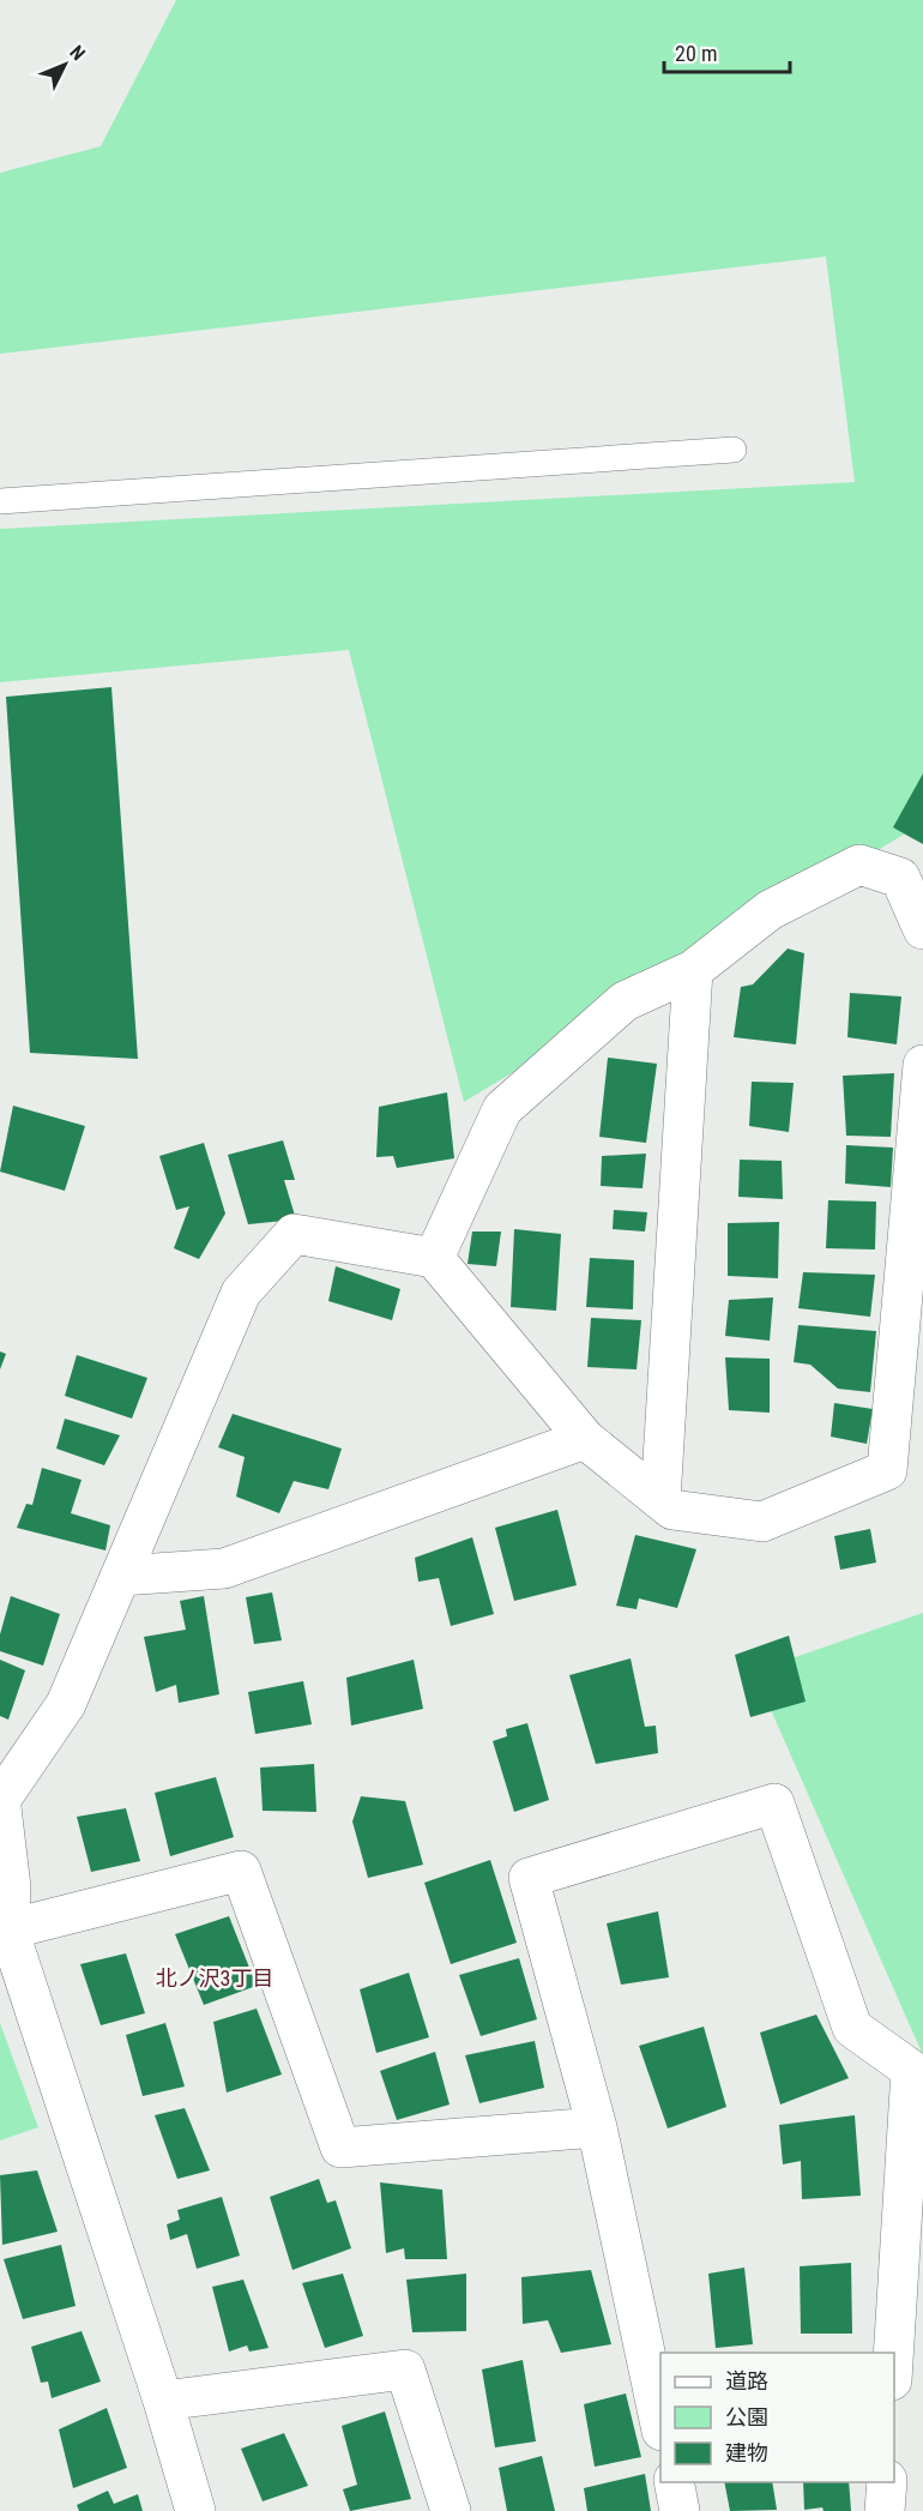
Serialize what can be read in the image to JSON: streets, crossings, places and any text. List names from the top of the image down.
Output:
{
  "districts": ["北ノ沢3丁目"],
  "legend": ["道路", "公園", "建物"],
  "scale_bar": "20 m",
  "north": "top right"
}
